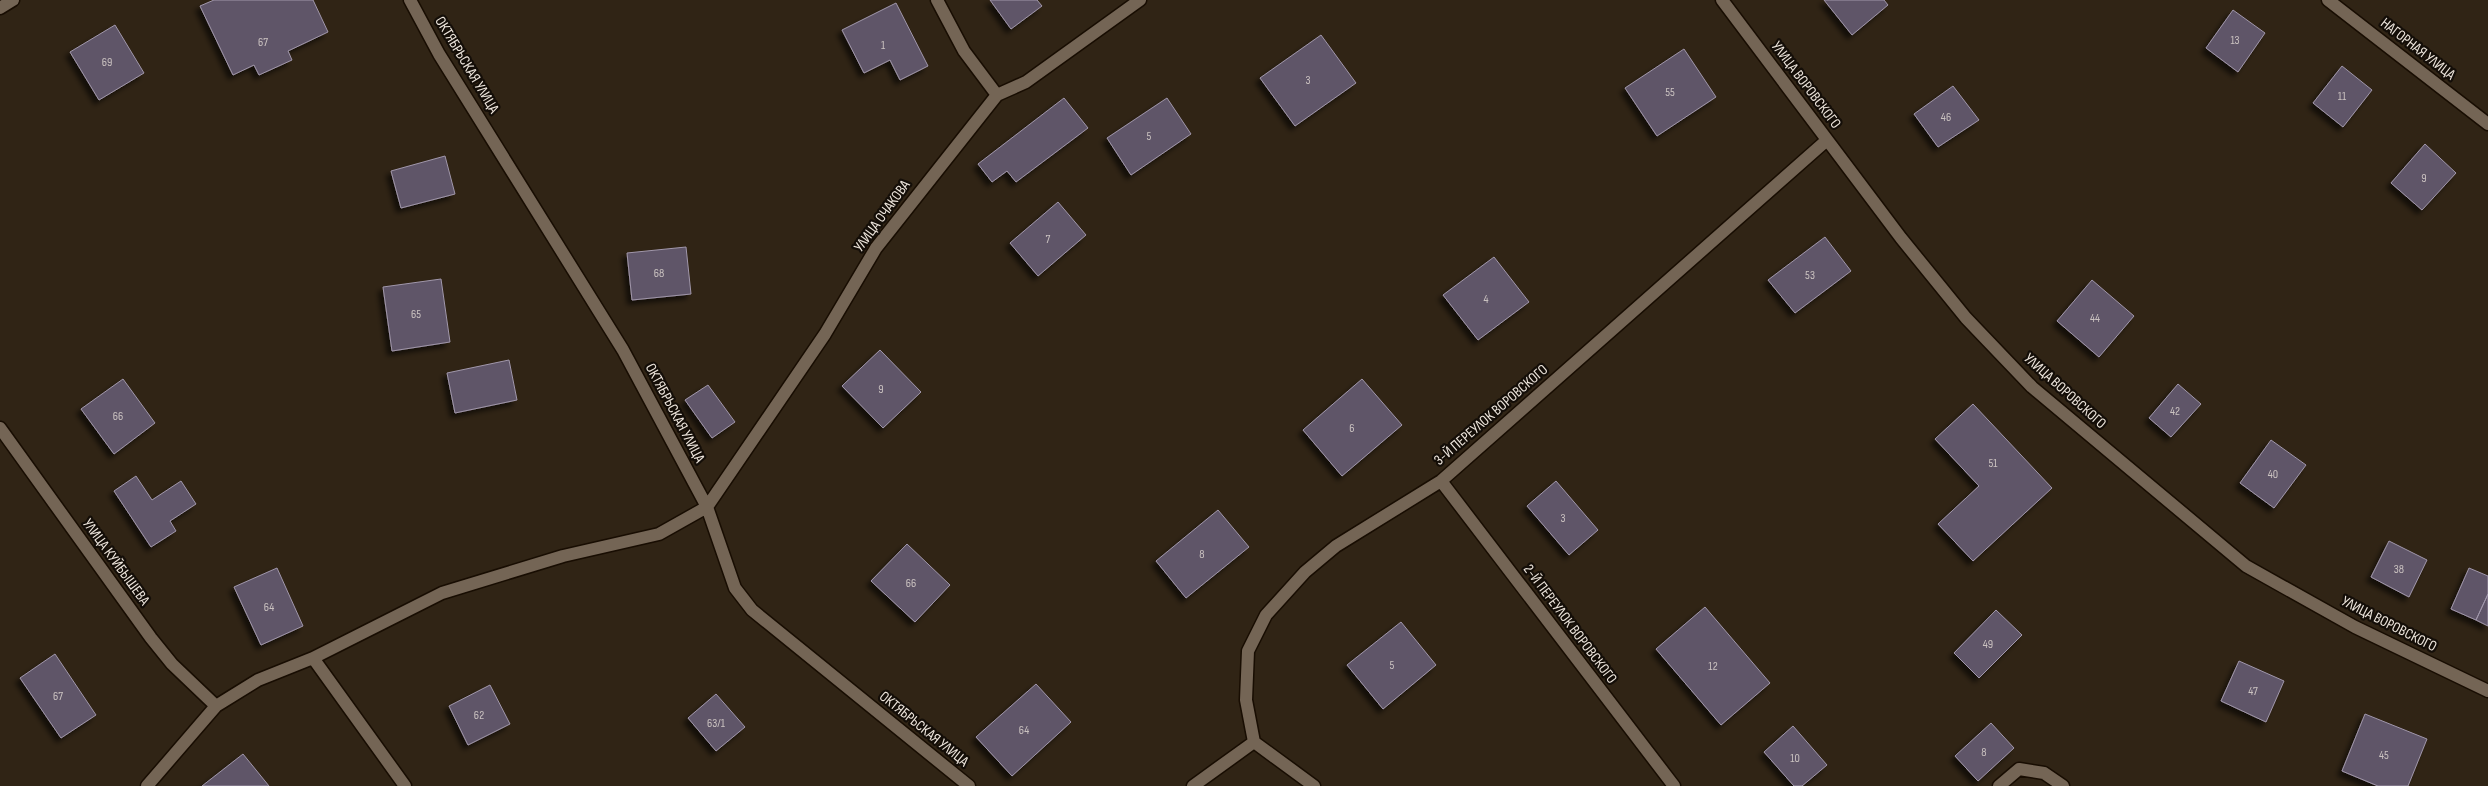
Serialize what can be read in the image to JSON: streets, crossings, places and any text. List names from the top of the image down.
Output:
{
  "streets": {
    "street": [
      "НАГОРНАЯ УЛИЦА",
      "ОКТЯБРЬСКАЯ УЛИЦА",
      "УЛИЦА ВОРОВСКОГО",
      "УЛИЦА ОЧАКОВА",
      "3-Й ПЕРЕУЛОК ВОРОВСКОГО",
      "УЛИЦА КУЙБЫШЕВА",
      "2-Й ПЕРЕУЛОК ВОРОВСКОГО"
    ]
  },
  "crossings": [
    ["ОКТЯБРЬСКАЯ УЛИЦА", "УЛИЦА ОЧАКОВА"],
    ["УЛИЦА ВОРОВСКОГО", "3-Й ПЕРЕУЛОК ВОРОВСКОГО"],
    ["3-Й ПЕРЕУЛОК ВОРОВСКОГО", "2-Й ПЕРЕУЛОК ВОРОВСКОГО"]
  ],
  "house_numbers": [
    "13",
    "67",
    "1",
    "69",
    "3",
    "55",
    "11",
    "46",
    "5",
    "9",
    "7",
    "68",
    "53",
    "4",
    "65",
    "44",
    "9",
    "42",
    "66",
    "6",
    "51",
    "40",
    "3",
    "8",
    "38",
    "66",
    "64",
    "49",
    "5",
    "12",
    "47",
    "67",
    "62",
    "63/1",
    "64",
    "8",
    "45",
    "10"
  ]
}
